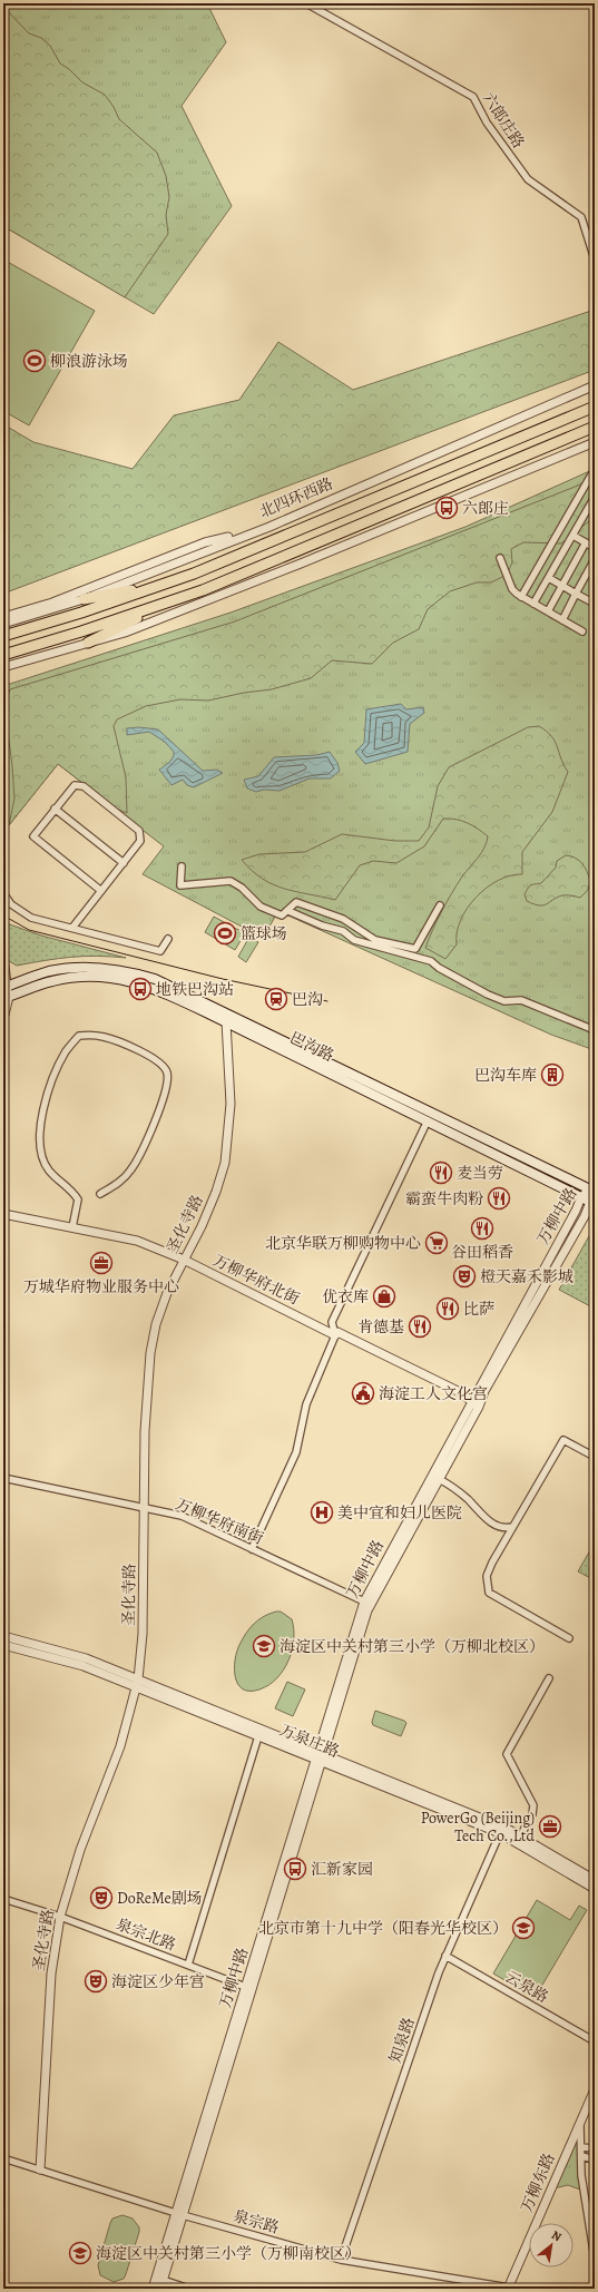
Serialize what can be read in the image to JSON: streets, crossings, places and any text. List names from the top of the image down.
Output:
{
  "streets": {
    "highway": ["北四环西路"],
    "main road": ["巴沟路"],
    "street": [
      "六郎庄路",
      "万柳中路",
      "圣化寺路",
      "万柳华府北街",
      "万柳华府南街",
      "万泉庄路",
      "泉宗北路",
      "云泉路",
      "知泉路",
      "万柳东路",
      "泉宗路"
    ]
  },
  "crossings": [
    ["巴沟路", "万柳中路"],
    ["巴沟路", "圣化寺路"],
    ["万柳中路", "万柳华府北街"],
    ["万柳中路", "万柳华府南街"],
    ["万柳中路", "万泉庄路"],
    ["万柳中路", "泉宗北路"],
    ["万柳中路", "泉宗路"],
    ["圣化寺路", "万柳华府北街"],
    ["圣化寺路", "万柳华府南街"],
    ["圣化寺路", "万泉庄路"],
    ["圣化寺路", "泉宗北路"],
    ["圣化寺路", "泉宗路"],
    ["万泉庄路", "知泉路"],
    ["云泉路", "知泉路"],
    ["知泉路", "泉宗路"],
    ["万柳东路", "泉宗路"]
  ],
  "places": {
    "sports": ["柳浪游泳场", "篮球场"],
    "bus stop": ["六郎庄", "地铁巴沟站", "汇新家园"],
    "station": ["巴沟"],
    "building": ["巴沟车库"],
    "restaurant": [
      "麦当劳",
      "霸蛮牛肉粉",
      "谷田稻香",
      "比萨",
      "肯德基"
    ],
    "supermarket": ["北京华联万柳购物中心"],
    "office": ["万城华府物业服务中心", "PowerGo (Beijing) Tech Co.,Ltd"],
    "theatre": ["橙天嘉禾影城", "DoReMe剧场", "海淀区少年宫"],
    "shop": ["优衣库"],
    "public building": ["海淀工人文化宫"],
    "hospital": ["美中宜和妇儿医院"],
    "school or university": ["海淀区中关村第三小学（万柳北校区）", "北京市第十九中学（阳春光华校区）", "海淀区中关村第三小学（万柳南校区）"]
  },
  "north": "top right"
}
